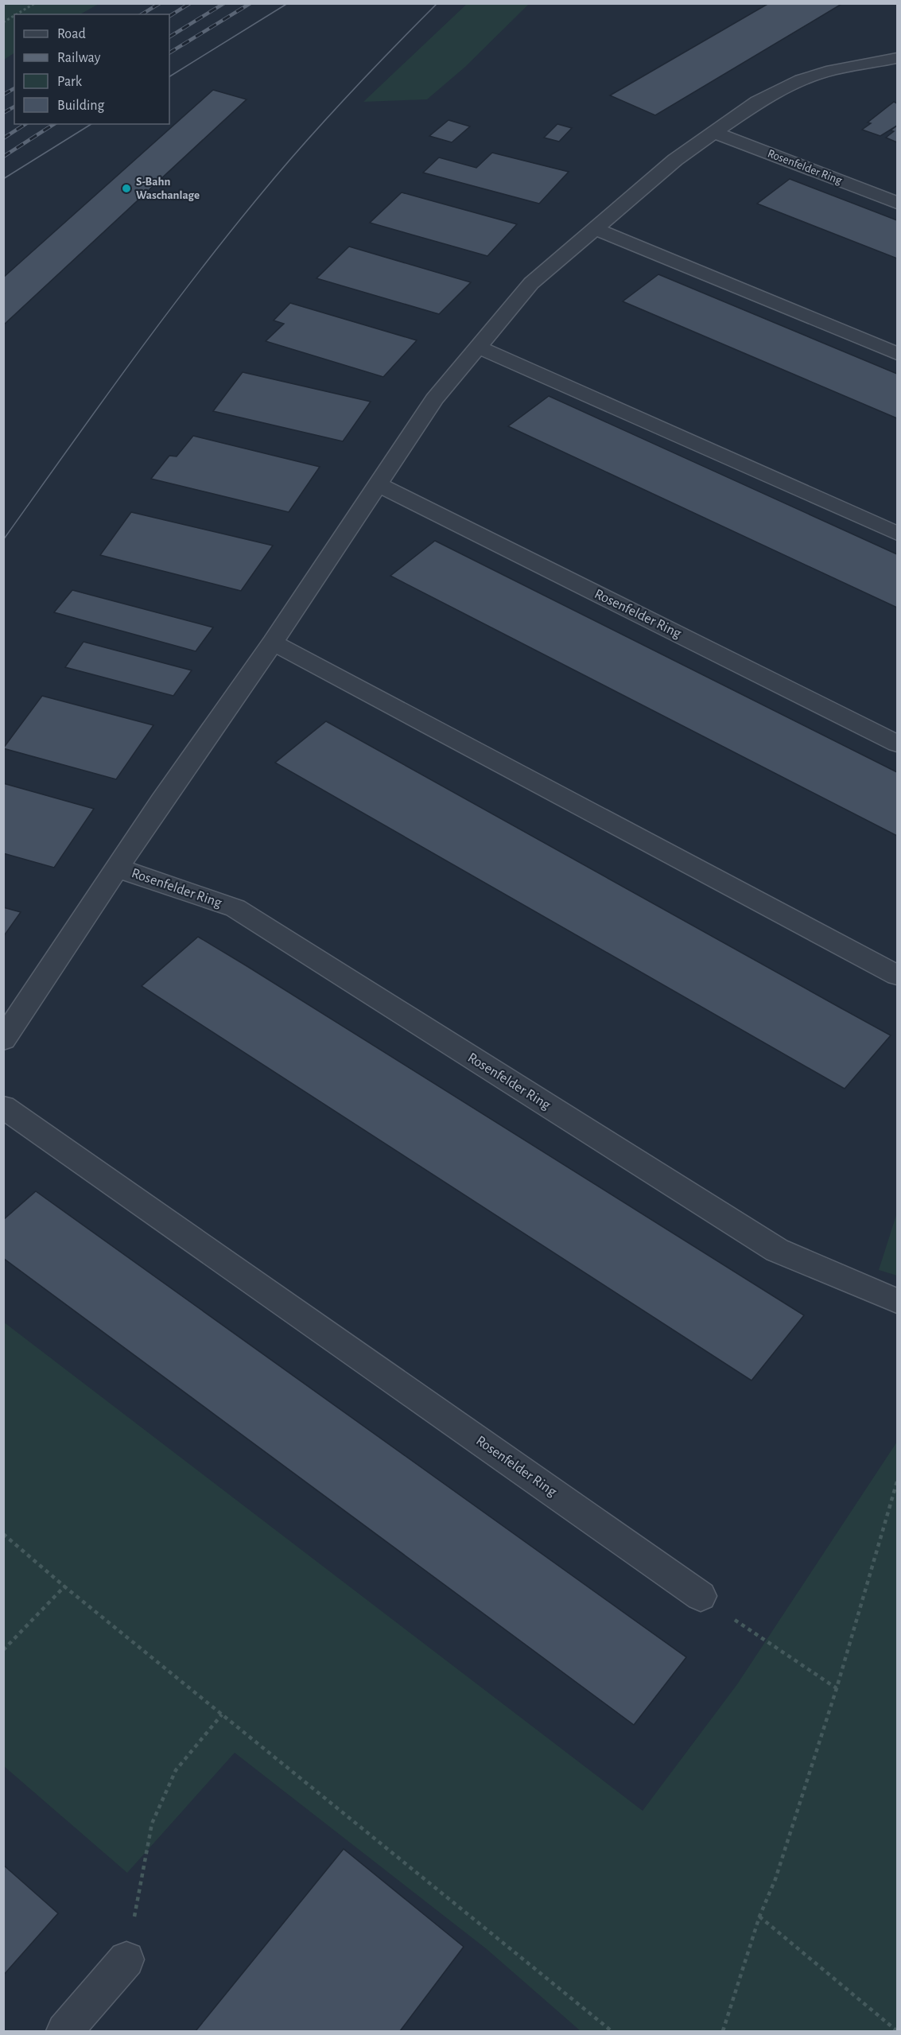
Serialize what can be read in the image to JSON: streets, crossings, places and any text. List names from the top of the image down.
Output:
{
  "streets": {
    "street": ["Rosenfelder Ring"]
  },
  "places": ["S-Bahn Waschanlage"],
  "legend": [
    "Road",
    "Railway",
    "Park",
    "Building"
  ]
}
